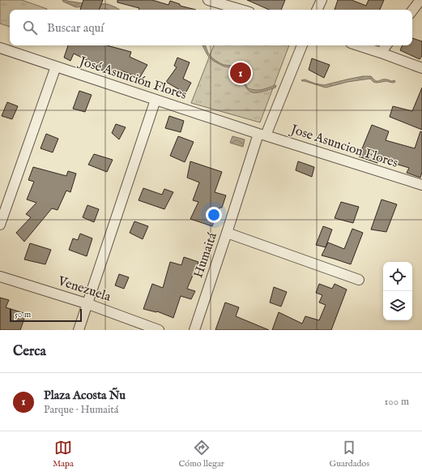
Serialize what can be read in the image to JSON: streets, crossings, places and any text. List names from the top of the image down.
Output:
{
  "streets": {
    "street": [
      "José Asunción Flores",
      "Jose Asuncion Flores",
      "Humaitá",
      "Venezuela"
    ]
  },
  "crossings": [
    ["José Asunción Flores", "Jose Asuncion Flores"],
    ["José Asunción Flores", "Humaitá"],
    ["Jose Asuncion Flores", "Humaitá"]
  ],
  "scale_bar": "50 m",
  "page": {
    "search": "Buscar aquí",
    "pins": "1",
    "scale": "50 m",
    "heading": "Cerca",
    "list": [
      {
        "mark": "1",
        "name": "Plaza Acosta Ñu",
        "note": "Parque · Humaitá",
        "value": "100 m"
      }
    ],
    "nav": ["Mapa", "Cómo llegar", "Guardados"]
  }
}
